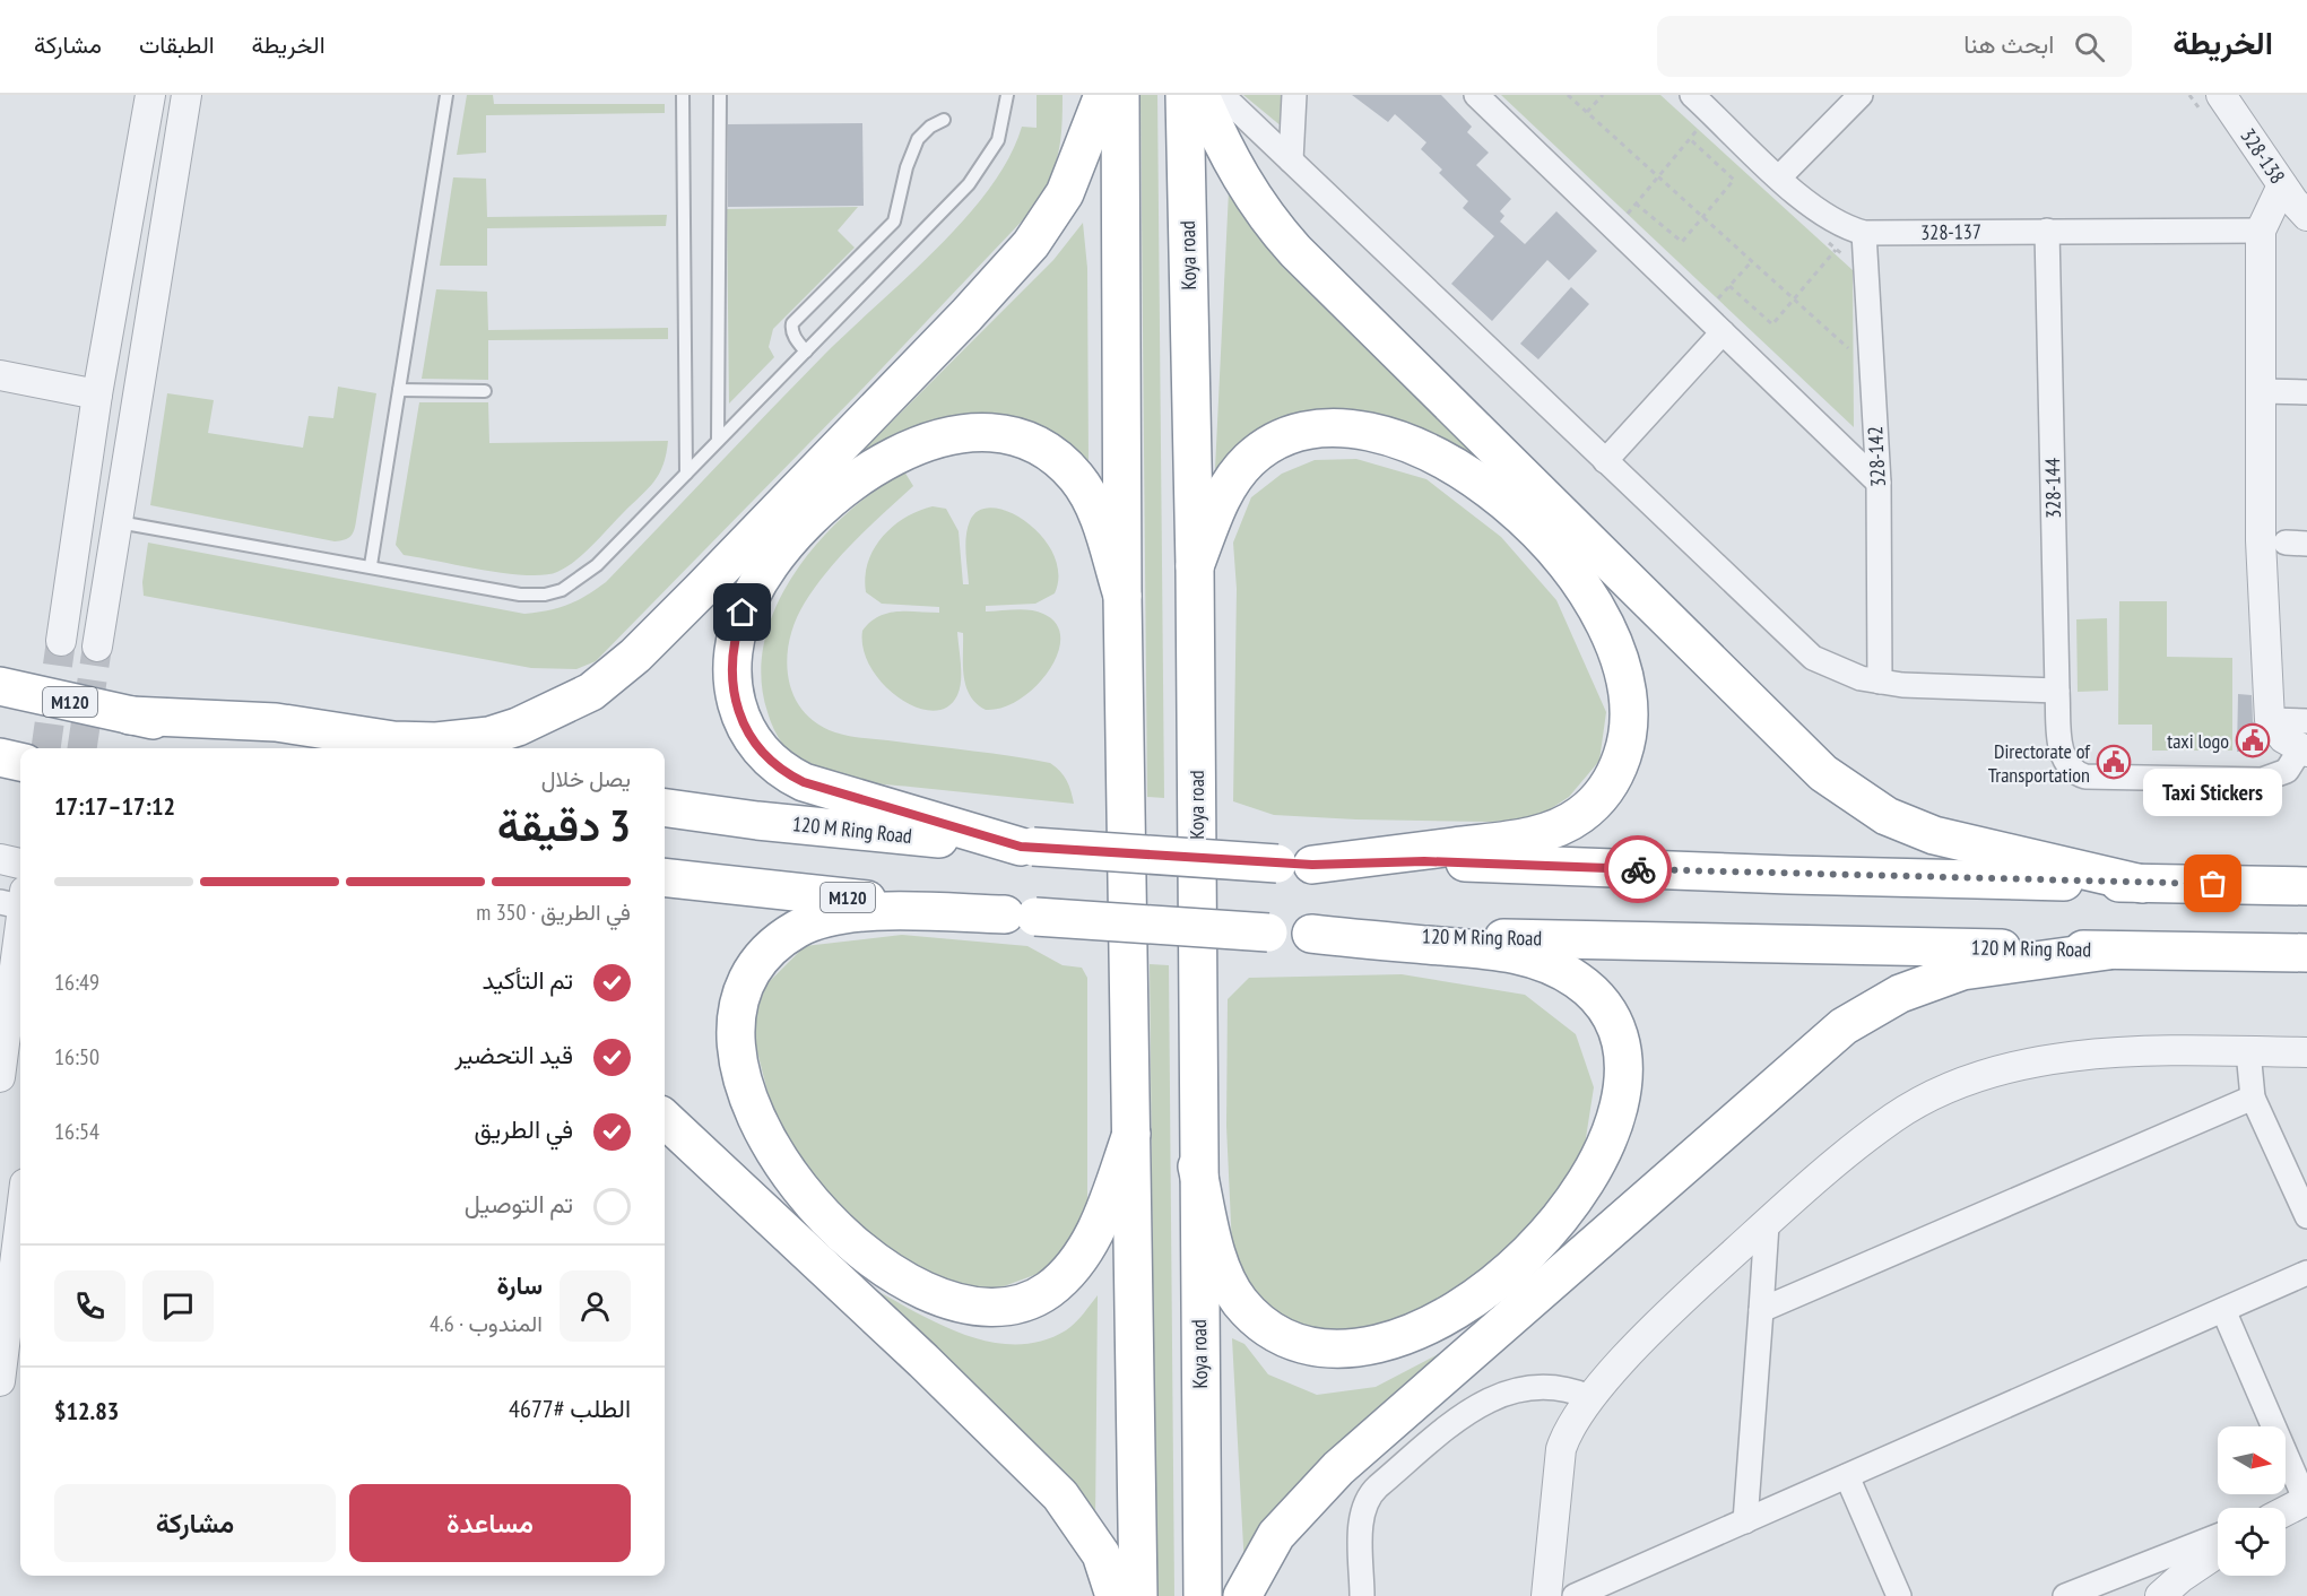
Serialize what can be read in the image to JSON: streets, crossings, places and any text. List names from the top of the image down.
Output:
{
  "streets": {
    "highway": ["Koya road", "M120", "120 M Ring Road"],
    "street": [
      "328-138",
      "328-137",
      "328-142",
      "328-144"
    ]
  },
  "crossings": [
    ["328-137", "328-142"],
    ["328-137", "328-144"]
  ],
  "places": {
    "public building": ["taxi logo", "Directorate of Transportation"],
    "other": ["Taxi Stickers"]
  },
  "north": "right",
  "page": {
    "header": "الخريطة",
    "search": "ابحث هنا",
    "nav": ["الخريطة", "الطبقات", "مشاركة"],
    "heading": ["3 دقيقة", "يصل خلال", "17:12–17:17"],
    "panel": [
      "سارة",
      "المندوب · 4.6",
      "الطلب #4677",
      "$12.83"
    ],
    "bubble": "Taxi Stickers",
    "bar": "في الطريق · 350 m",
    "list": [
      ["تم التأكيد", "16:49"],
      ["قيد التحضير", "16:50"],
      ["في الطريق", "16:54"],
      "تم التوصيل"
    ],
    "buttons": ["مساعدة", "مشاركة"]
  }
}
